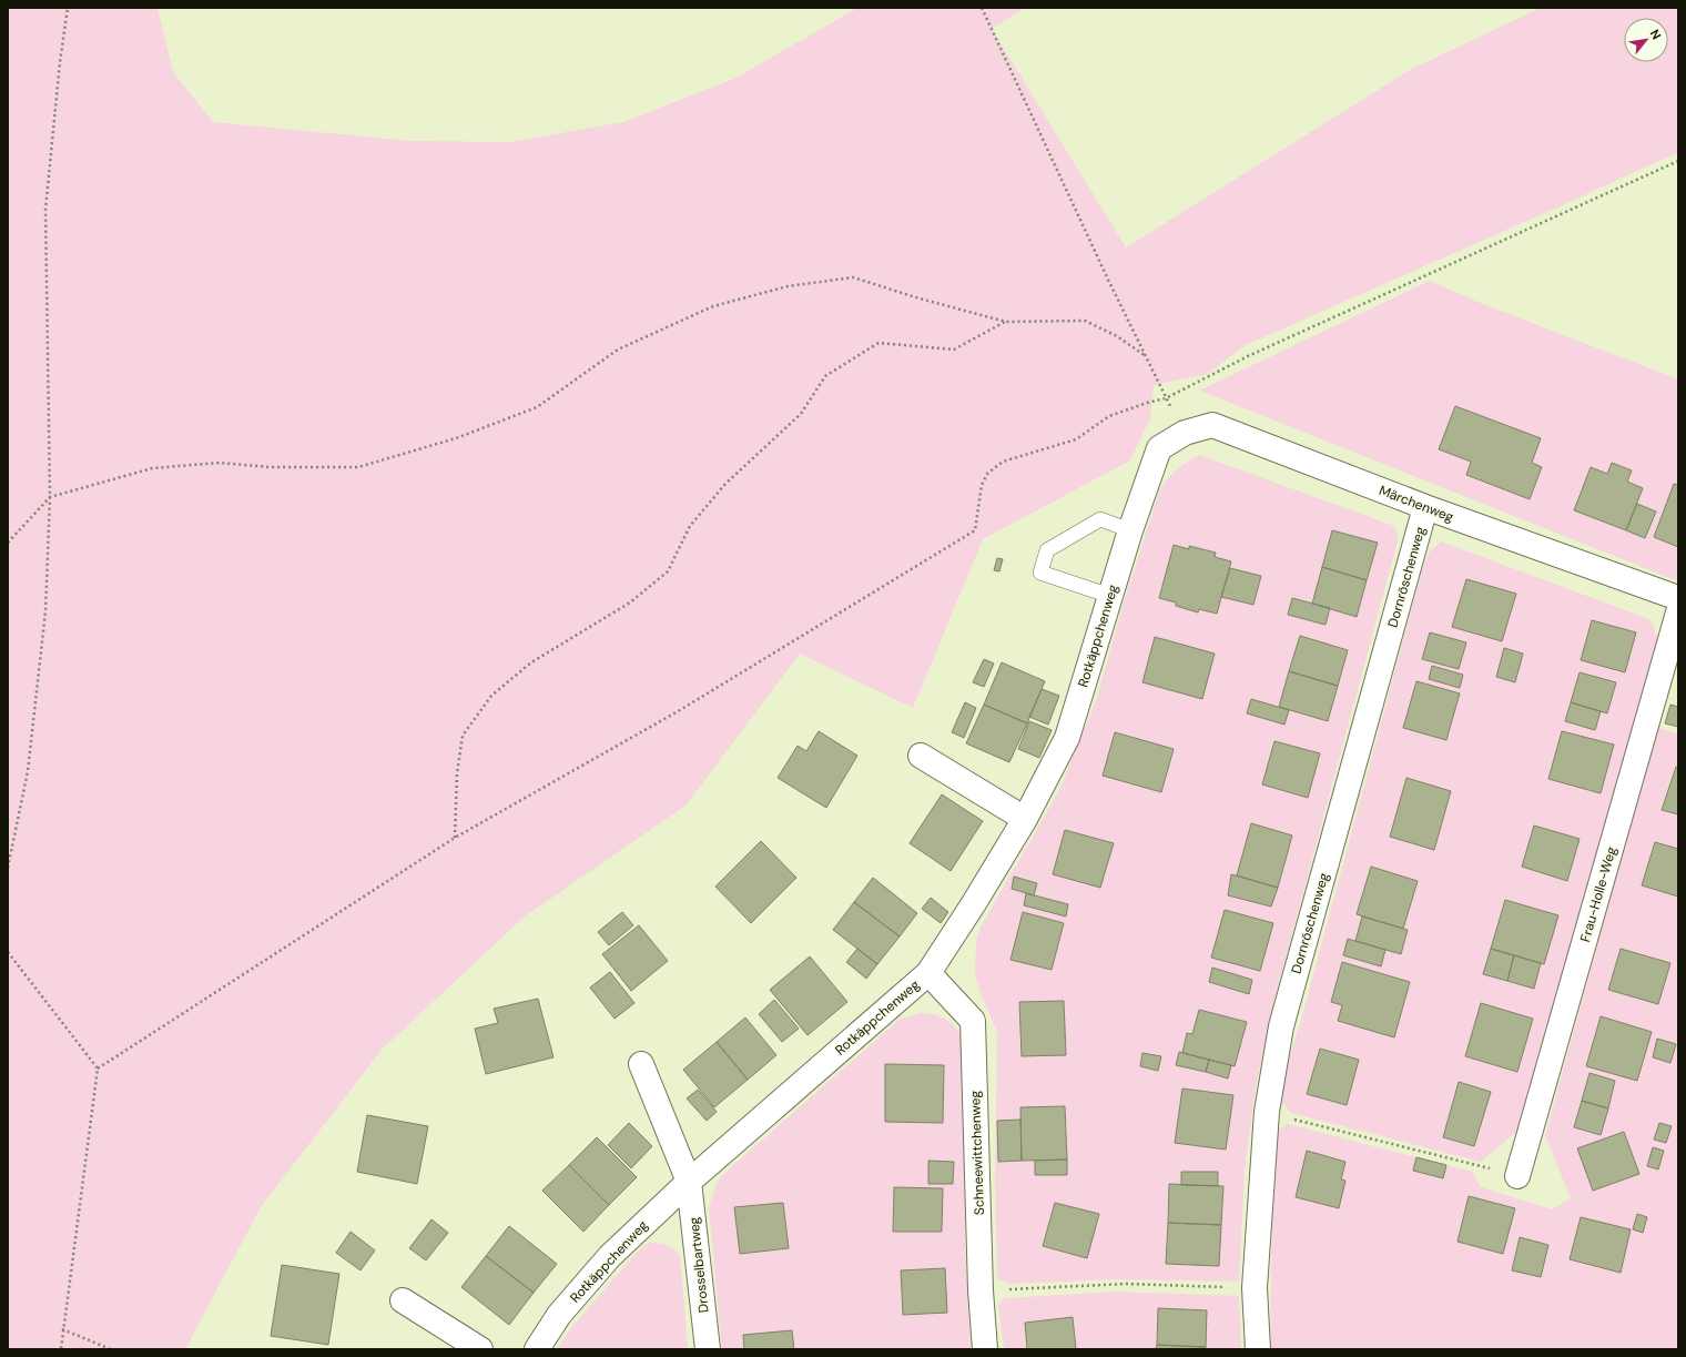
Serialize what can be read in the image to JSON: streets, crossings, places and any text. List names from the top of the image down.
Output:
{
  "streets": {
    "street": [
      "Märchenweg",
      "Dornröschenweg",
      "Rotkäppchenweg",
      "Frau-Holle-Weg",
      "Schneewittchenweg",
      "Drosselbartweg"
    ]
  },
  "crossings": [
    ["Märchenweg", "Dornröschenweg"],
    ["Märchenweg", "Rotkäppchenweg"],
    ["Rotkäppchenweg", "Schneewittchenweg"],
    ["Rotkäppchenweg", "Drosselbartweg"]
  ],
  "north": "top right"
}
